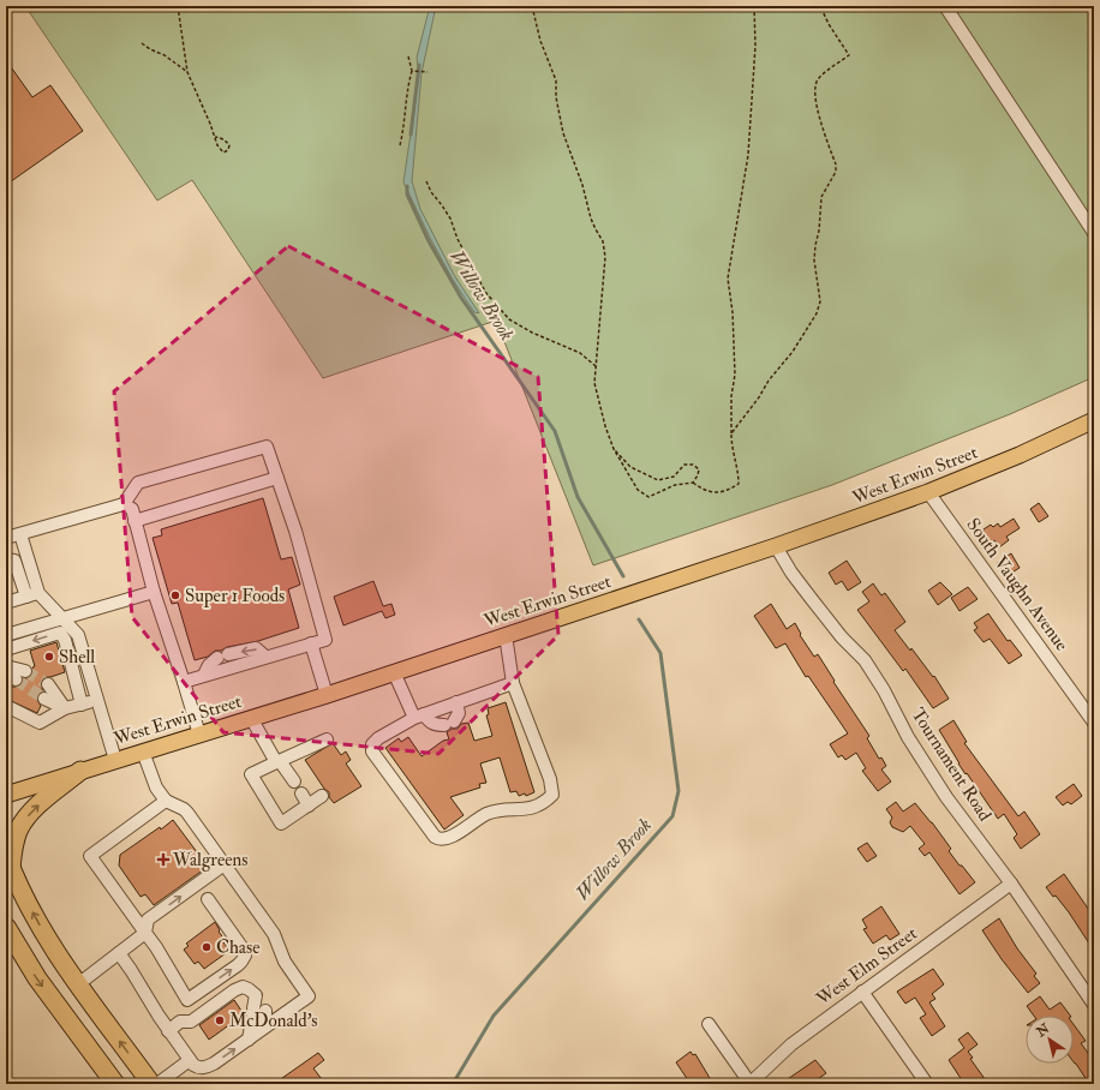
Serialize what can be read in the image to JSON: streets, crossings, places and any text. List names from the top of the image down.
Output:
{
  "streets": {
    "main road": ["West Erwin Street"],
    "street": ["South Vaughn Avenue", "Tournament Road", "West Elm Street"]
  },
  "crossings": [
    ["West Erwin Street", "South Vaughn Avenue"],
    ["West Erwin Street", "Tournament Road"],
    ["Tournament Road", "West Elm Street"]
  ],
  "water": ["Willow Brook"],
  "places": {
    "other": [
      "Super 1 Foods",
      "Shell",
      "Chase",
      "McDonald's"
    ],
    "health": ["Walgreens"]
  },
  "north": "top left"
}
